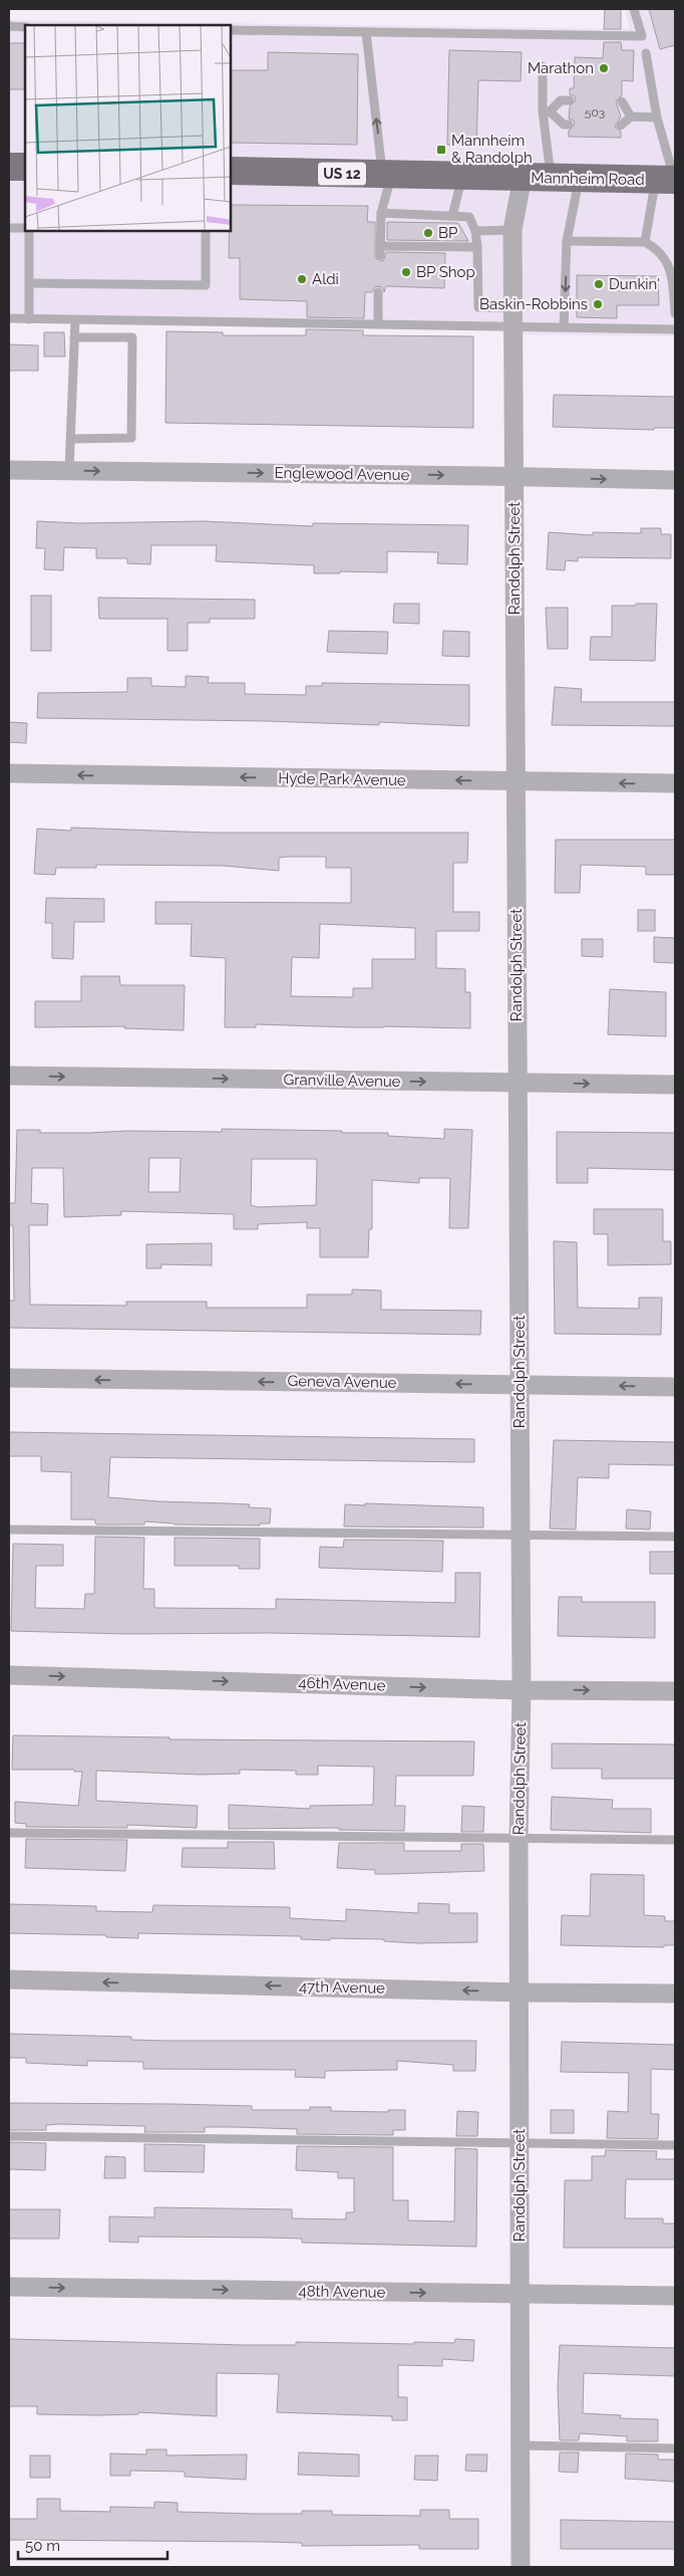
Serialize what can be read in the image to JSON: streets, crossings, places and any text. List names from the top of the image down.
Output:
{
  "streets": {
    "main road": ["US 12", "Mannheim Road"],
    "street": [
      "Englewood Avenue",
      "Randolph Street",
      "Hyde Park Avenue",
      "Granville Avenue",
      "Geneva Avenue",
      "46th Avenue",
      "47th Avenue",
      "48th Avenue"
    ]
  },
  "crossings": [
    ["Mannheim Road", "Randolph Street"],
    ["Englewood Avenue", "Randolph Street"],
    ["Randolph Street", "Hyde Park Avenue"],
    ["Randolph Street", "Granville Avenue"],
    ["Randolph Street", "Geneva Avenue"],
    ["Randolph Street", "46th Avenue"],
    ["Randolph Street", "47th Avenue"],
    ["Randolph Street", "48th Avenue"]
  ],
  "one_way": [
    "Englewood Avenue",
    "Hyde Park Avenue",
    "Granville Avenue",
    "Geneva Avenue",
    "46th Avenue",
    "47th Avenue",
    "48th Avenue"
  ],
  "places": {
    "other": [
      "Marathon",
      "BP",
      "BP Shop",
      "Aldi",
      "Dunkin'",
      "Baskin-Robbins"
    ],
    "transit": ["Mannheim & Randolph"]
  },
  "house_numbers": ["503"],
  "scale_bar": "50 m"
}
